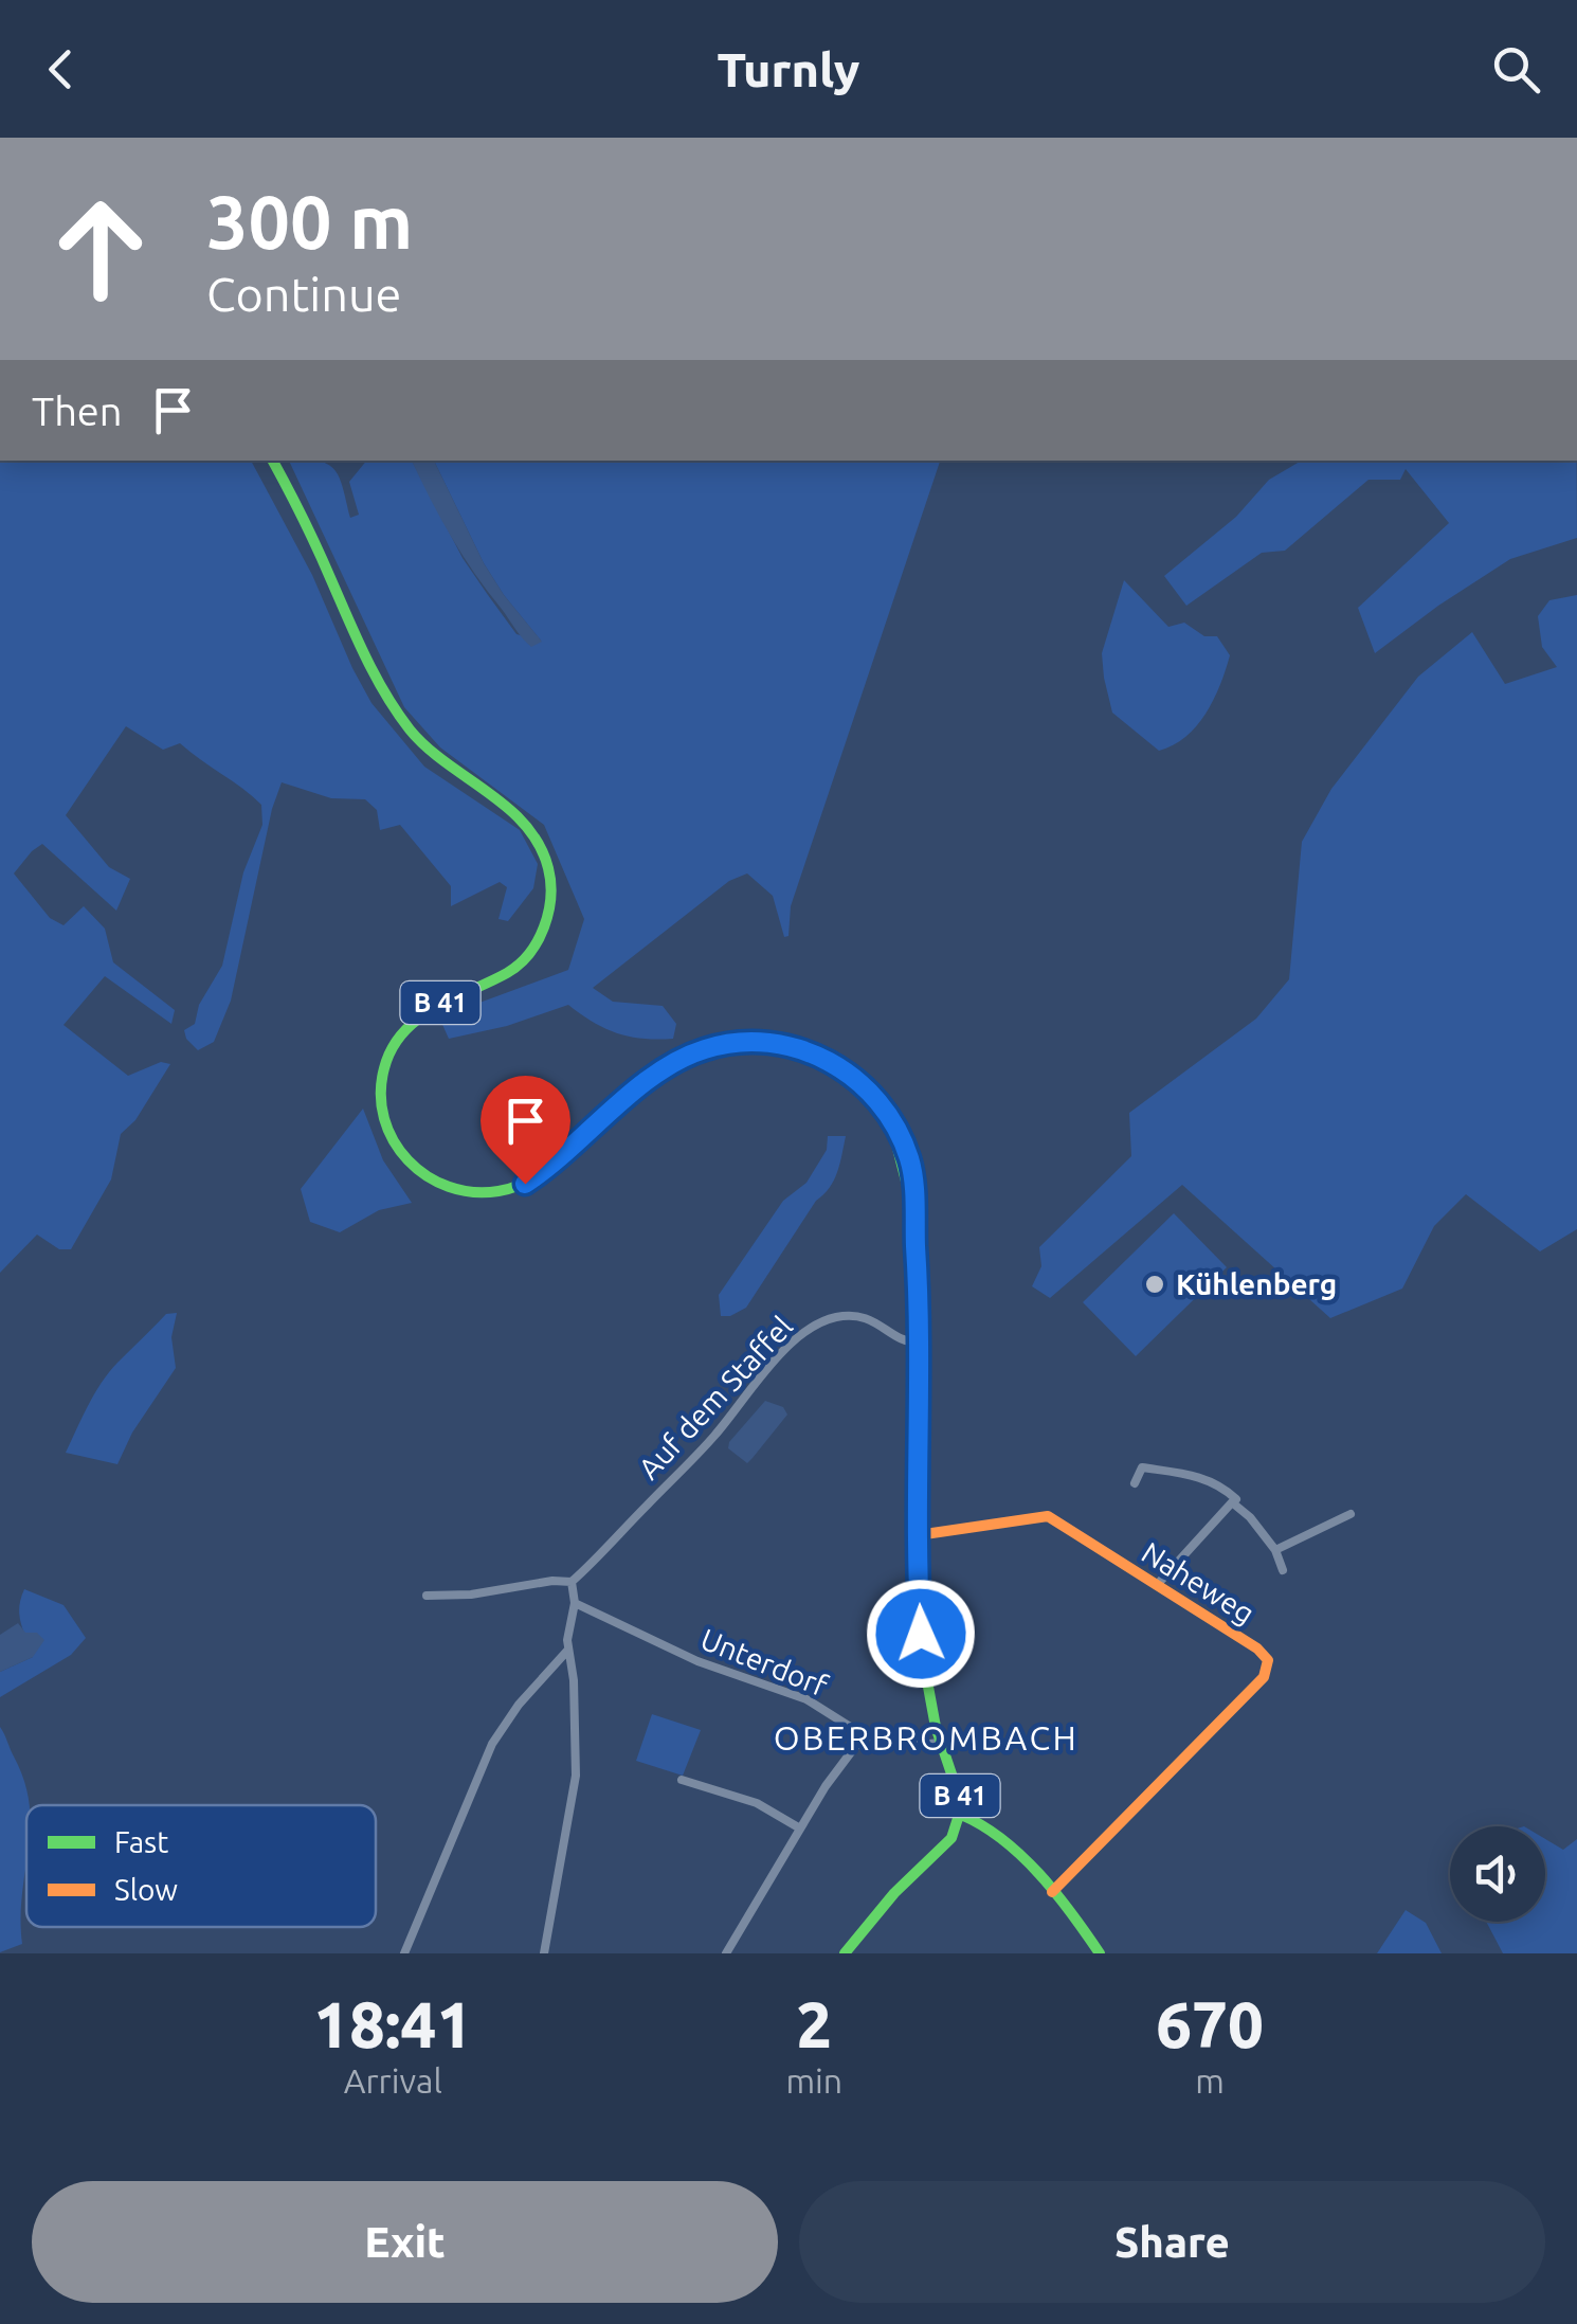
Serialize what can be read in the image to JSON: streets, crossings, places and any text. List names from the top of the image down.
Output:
{
  "streets": {
    "main road": ["B 41", "Naheweg"],
    "street": ["Auf dem Staffel", "Unterdorf"]
  },
  "crossings": [
    ["B 41", "Auf dem Staffel"],
    ["B 41", "Naheweg"],
    ["B 41", "Unterdorf"]
  ],
  "districts": ["OBERBROMBACH"],
  "places": ["Kühlenberg"],
  "legend": ["Fast", "Slow"],
  "page": {
    "header": "Turnly",
    "turn": ["300 m", "Continue"],
    "then": "Then",
    "eta": [
      "18:41",
      "Arrival",
      "2",
      "min",
      "670",
      "m"
    ],
    "buttons": ["Exit", "Share"]
  }
}
